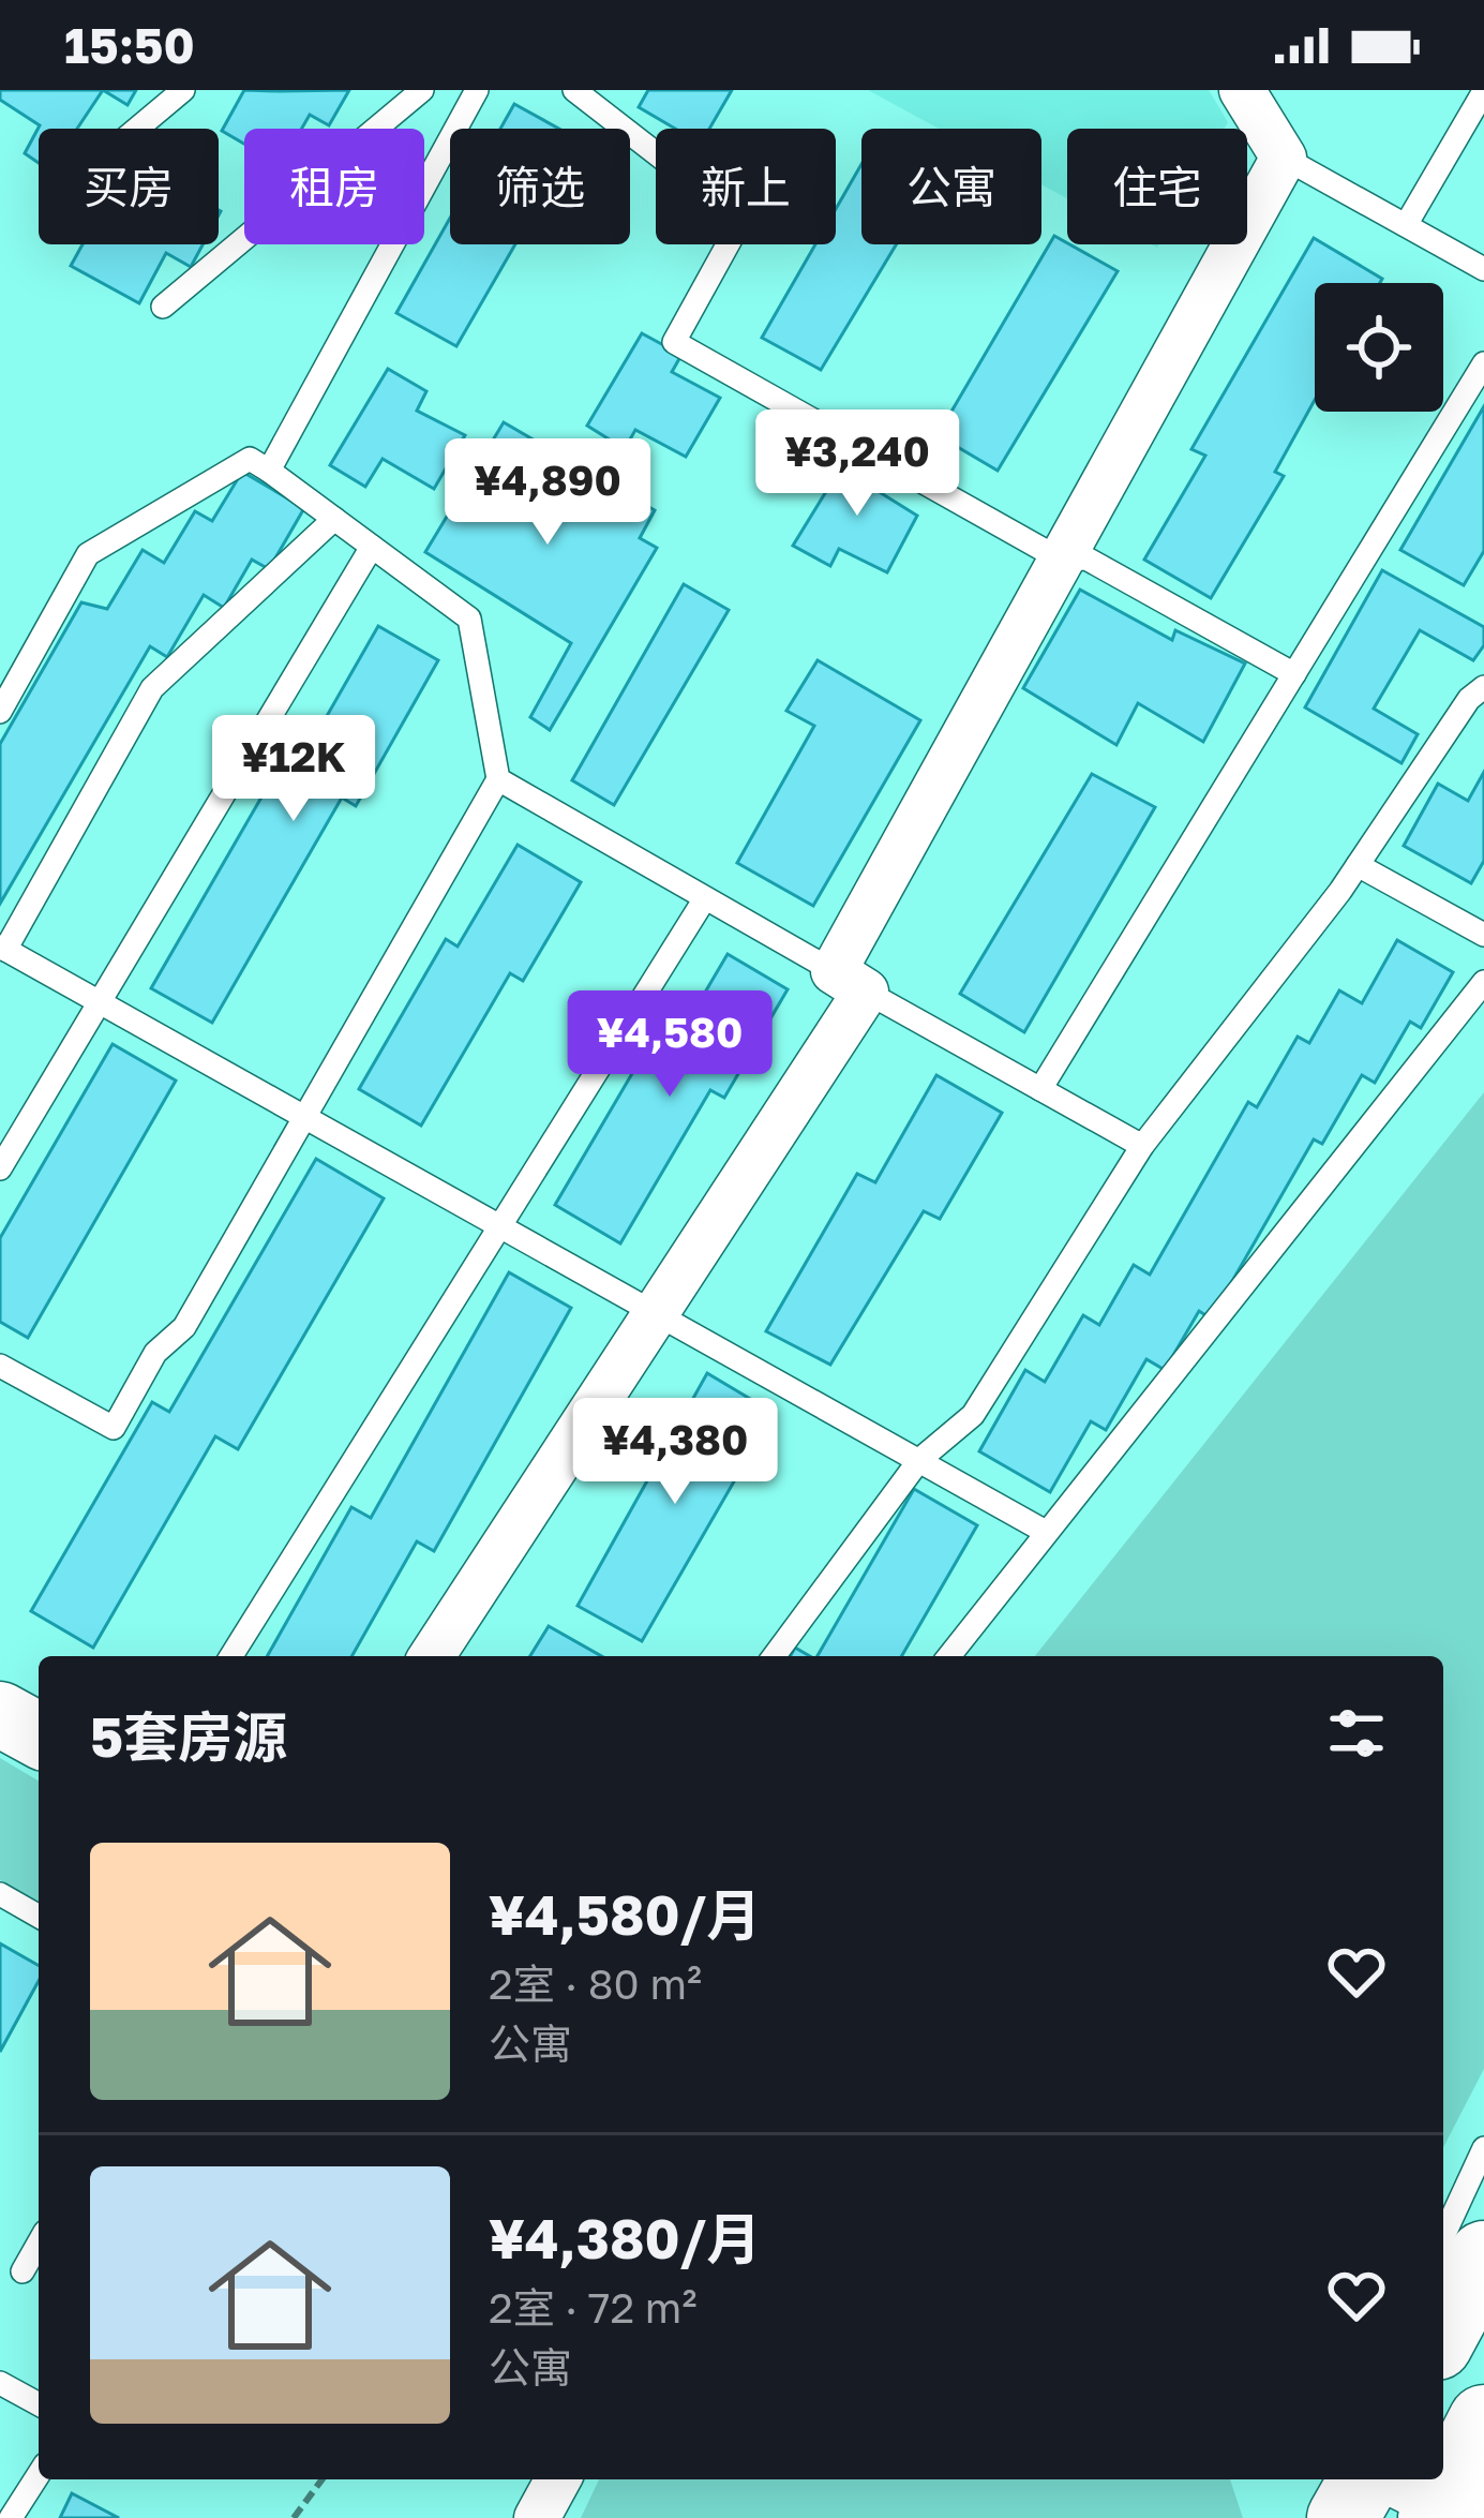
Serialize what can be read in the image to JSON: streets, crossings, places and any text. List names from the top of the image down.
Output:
{
  "page": {
    "status": "15:50",
    "chip": [
      "买房",
      "租房",
      "筛选",
      "新上",
      "公寓",
      "住宅"
    ],
    "price": [
      "¥3,240",
      "¥4,890",
      "¥12K",
      "¥4,580",
      "¥4,380"
    ],
    "heading": "5套房源",
    "list": [
      {
        "name": "¥4,580/月",
        "note": "2室 · 80 m² · 公寓"
      },
      {
        "name": "¥4,380/月",
        "note": "2室 · 72 m² · 公寓"
      }
    ]
  }
}
